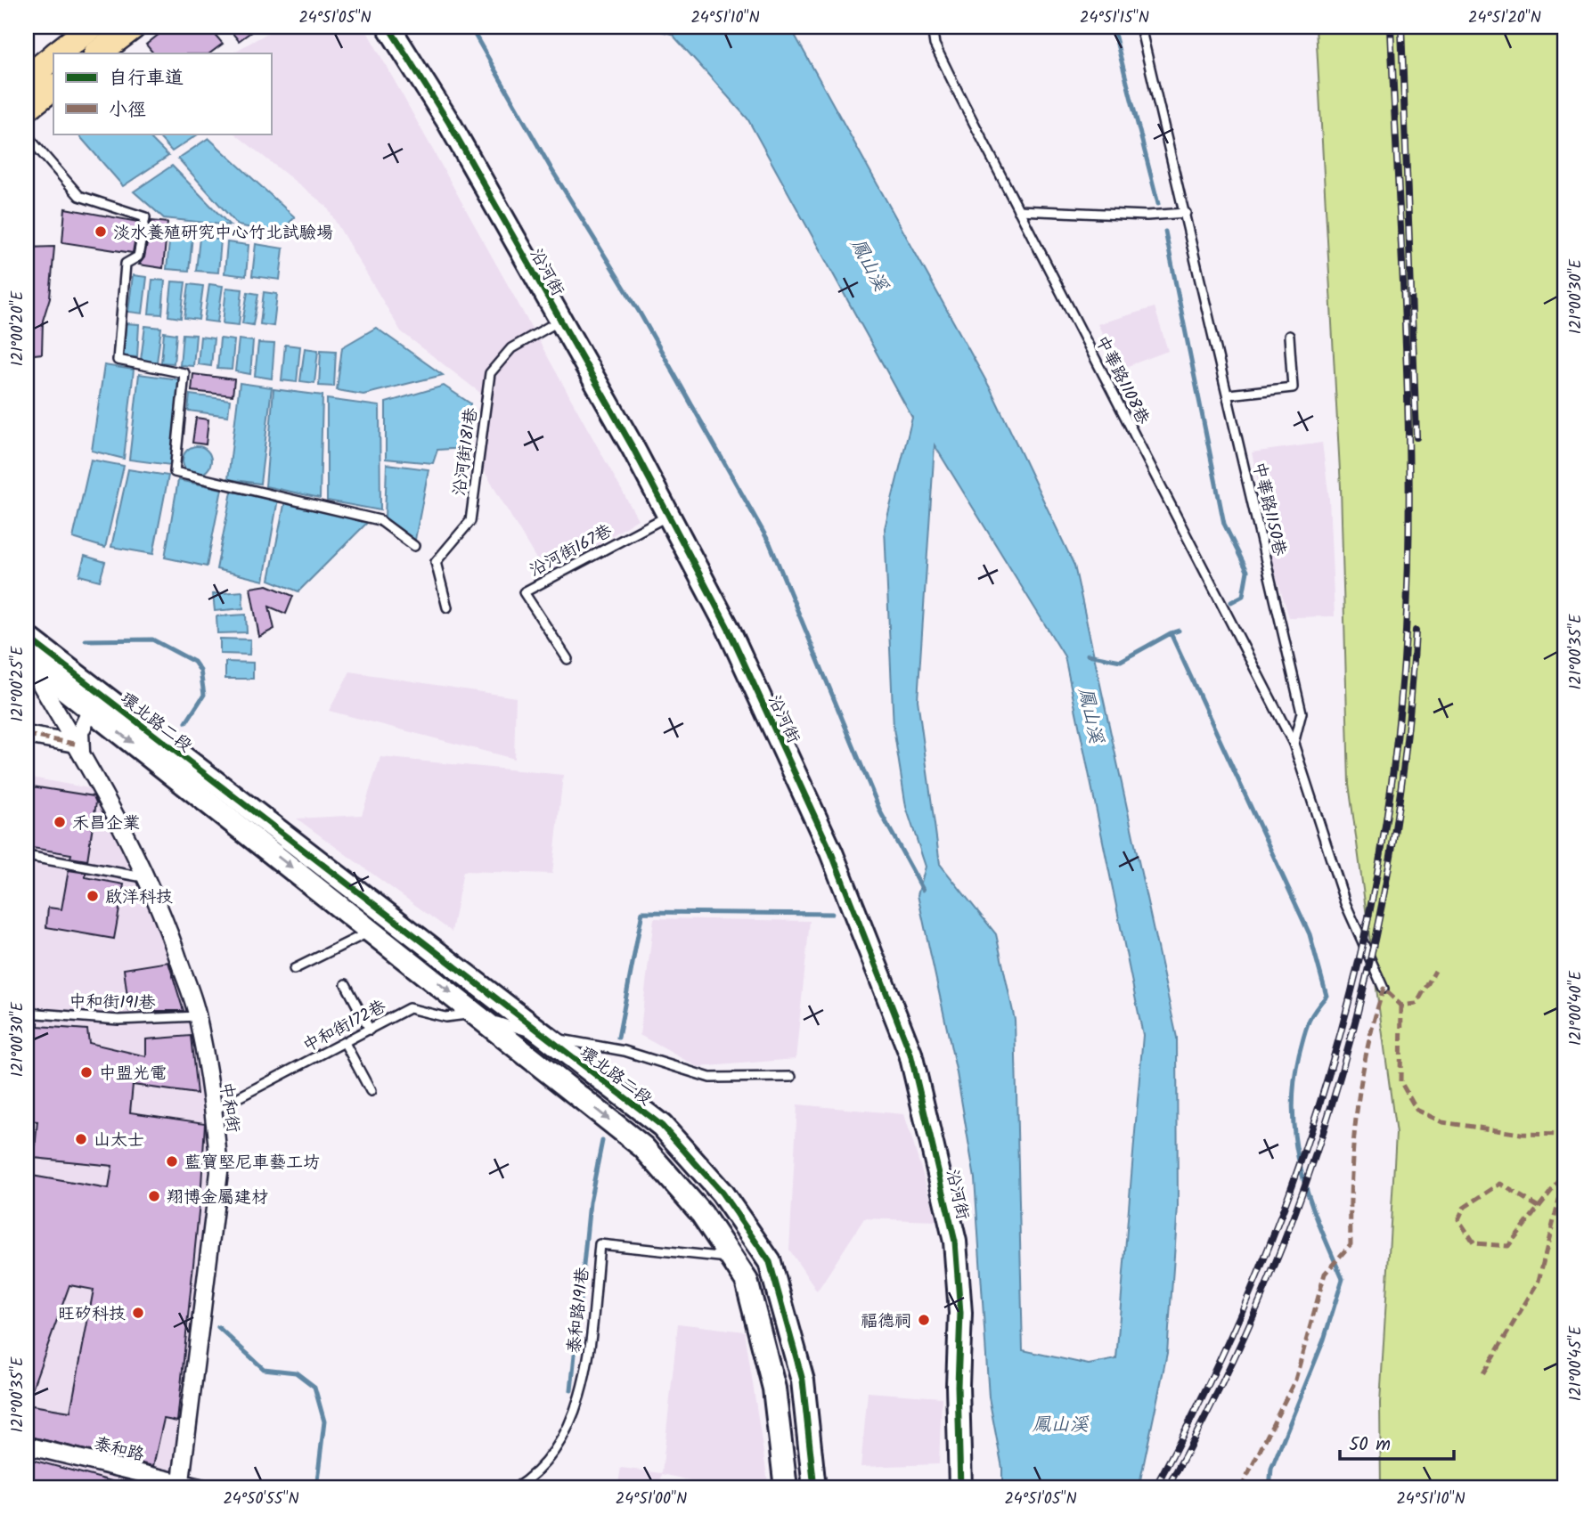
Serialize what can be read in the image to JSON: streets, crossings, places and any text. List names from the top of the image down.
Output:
{
  "streets": {
    "street": [
      "沿河街",
      "環北路二段",
      "中和街",
      "泰和路"
    ],
    "lane": [
      "中華路1108巷",
      "沿河街181巷",
      "中華路1150巷",
      "沿河街167巷",
      "中和街191巷",
      "中和街172巷",
      "泰和路191巷"
    ]
  },
  "crossings": [
    ["沿河街", "沿河街181巷"],
    ["沿河街", "沿河街167巷"],
    ["中華路1108巷", "中華路1150巷"],
    ["環北路二段", "中和街172巷"],
    ["環北路二段", "中和街"],
    ["環北路二段", "泰和路191巷"],
    ["中和街191巷", "中和街"],
    ["中和街172巷", "中和街"],
    ["中和街", "泰和路"]
  ],
  "water": ["鳳山溪"],
  "places": [
    "淡水養殖研究中心竹北試驗場",
    "禾昌企業",
    "啟洋科技",
    "中盟光電",
    "山太士",
    "藍寶堅尼車藝工坊",
    "翔博金屬建材",
    "旺矽科技",
    "福德祠"
  ],
  "legend": ["自行車道", "小徑"],
  "scale_bar": "50 m",
  "coordinates": [
    "24°51'05\"N",
    "24°51'10\"N",
    "24°51'15\"N",
    "24°51'20\"N",
    "121°00'30\"E",
    "121°00'20\"E",
    "121°00'35\"E",
    "121°00'25\"E",
    "121°00'40\"E",
    "121°00'45\"E",
    "24°50'55\"N",
    "24°51'00\"N"
  ]
}
